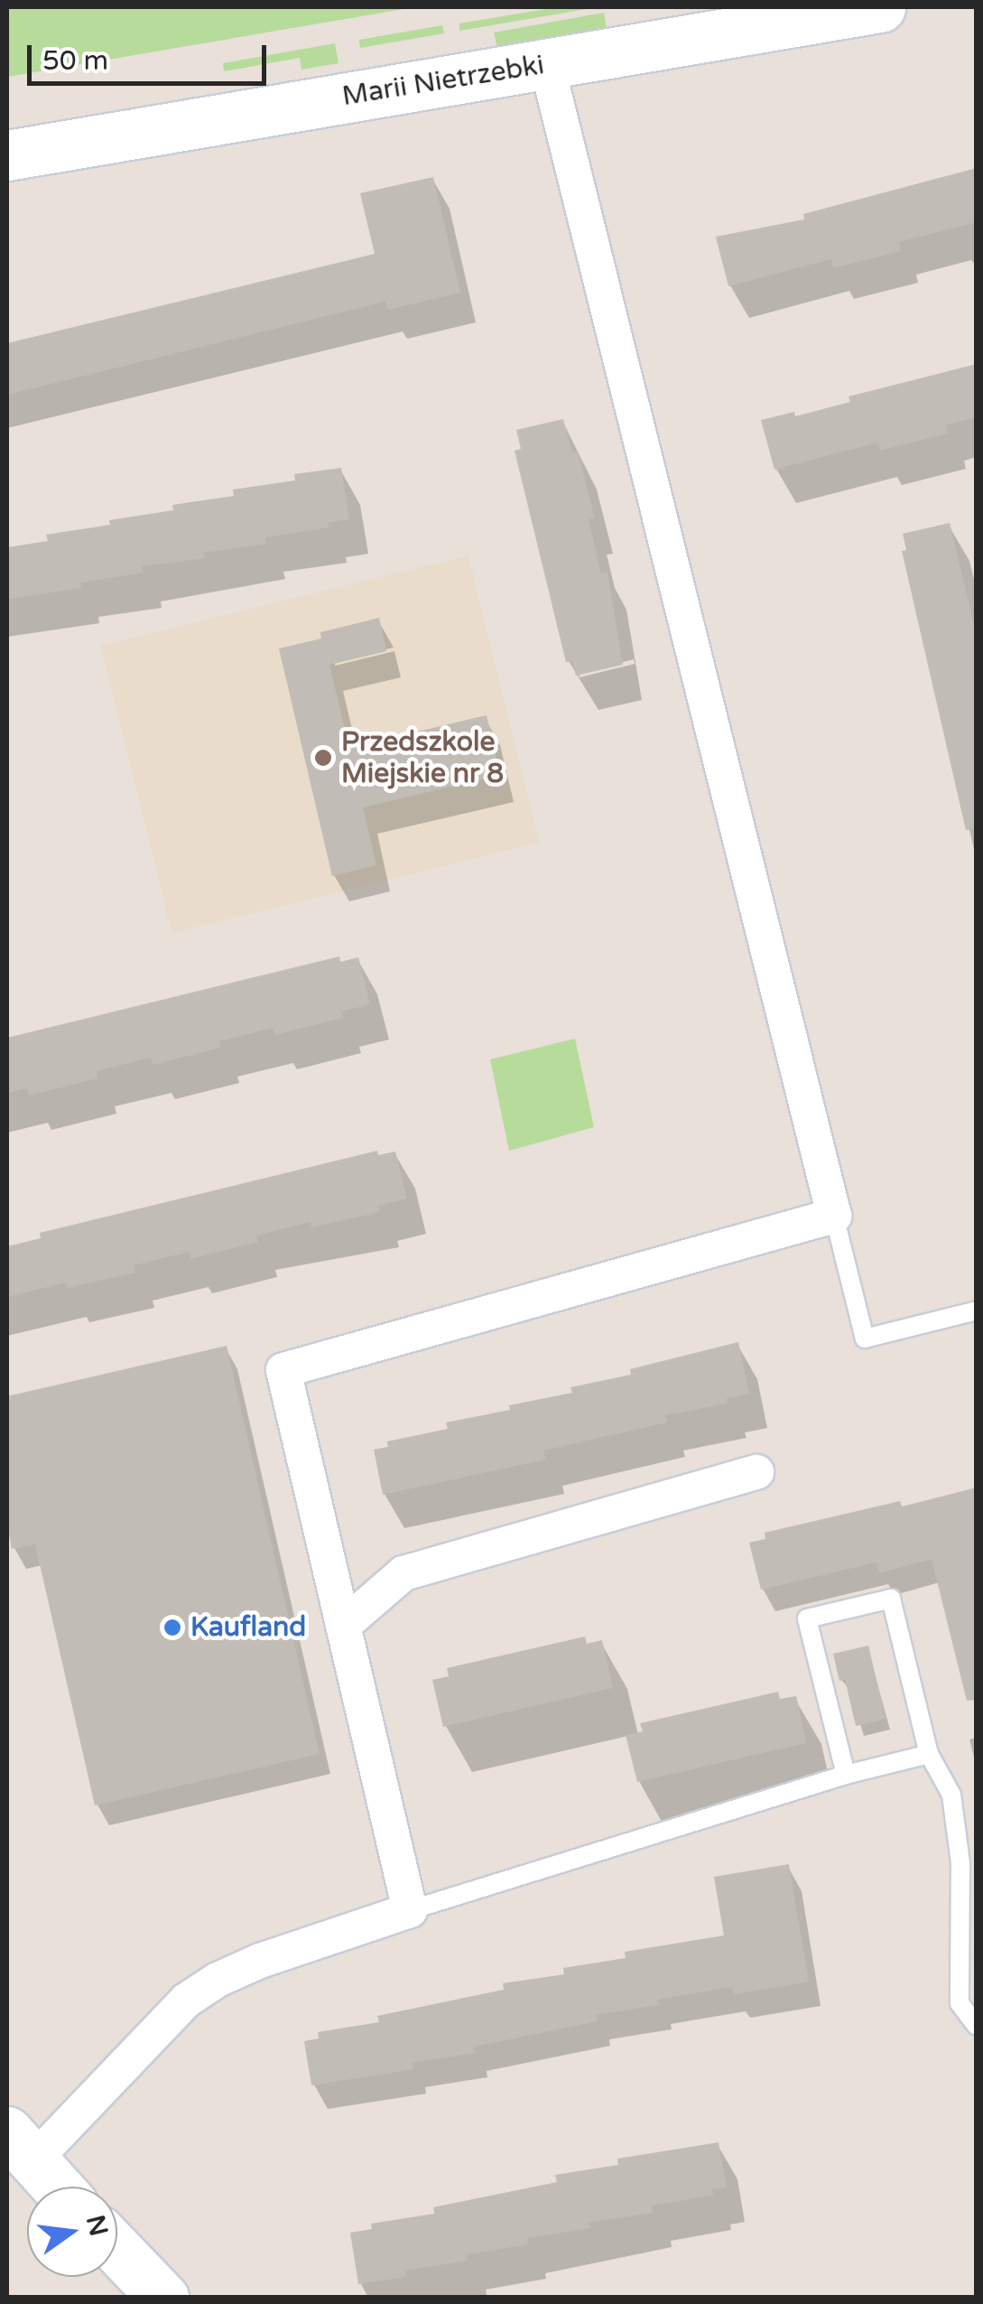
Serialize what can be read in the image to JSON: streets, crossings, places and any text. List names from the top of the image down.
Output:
{
  "streets": {
    "street": ["Marii Nietrzebki"]
  },
  "places": ["Przedszkole Miejskie nr 8", "Kaufland"],
  "scale_bar": "50 m",
  "north": "right"
}
